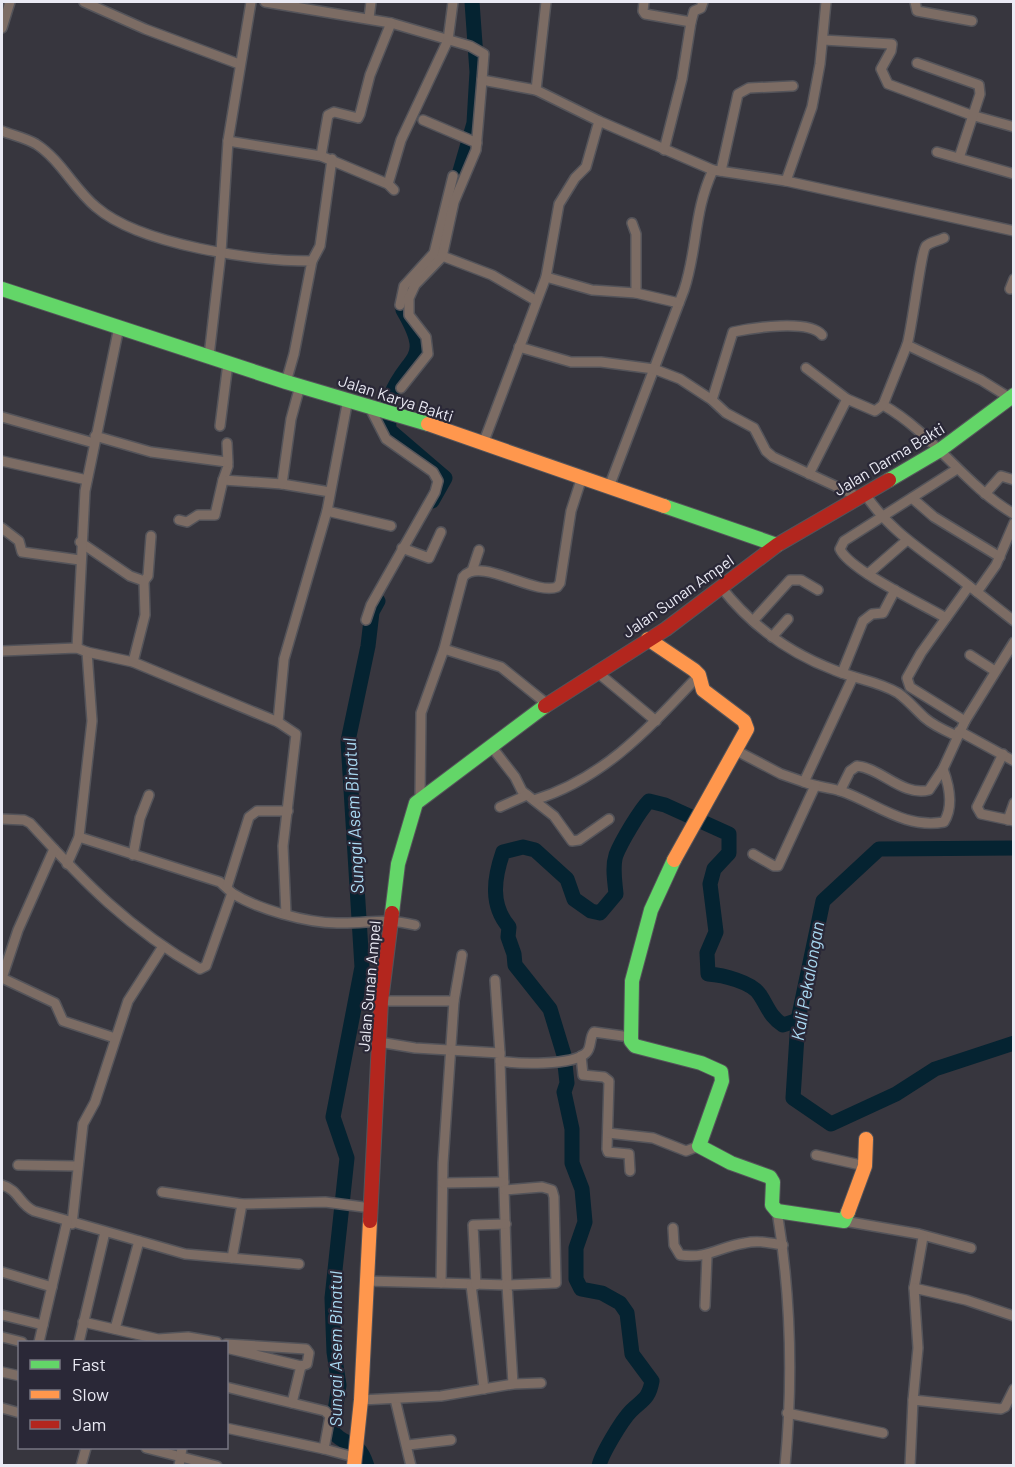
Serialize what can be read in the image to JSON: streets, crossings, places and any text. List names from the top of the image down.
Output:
{
  "streets": {
    "street": ["Jalan Karya Bakti", "Jalan Darma Bakti", "Jalan Sunan Ampel"]
  },
  "crossings": [
    ["Jalan Karya Bakti", "Jalan Darma Bakti"],
    ["Jalan Karya Bakti", "Jalan Sunan Ampel"],
    ["Jalan Darma Bakti", "Jalan Sunan Ampel"]
  ],
  "water": ["Sungai Asem Binatul", "Kali Pekalongan"],
  "legend": ["Fast", "Slow", "Jam"]
}
